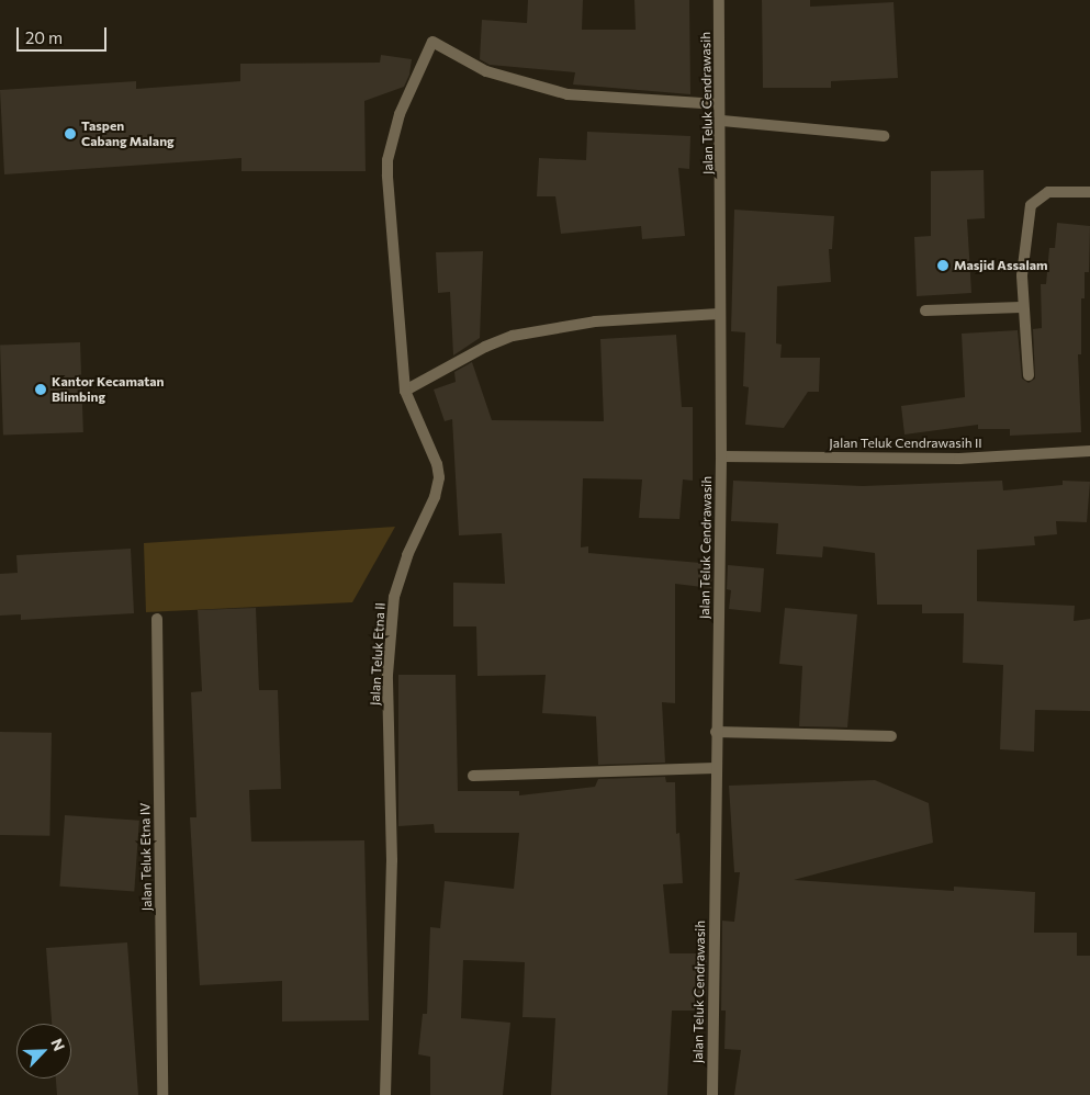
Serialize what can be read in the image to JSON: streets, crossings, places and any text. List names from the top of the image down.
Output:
{
  "streets": {
    "street": [
      "Jalan Teluk Cendrawasih",
      "Jalan Teluk Cendrawasih II",
      "Jalan Teluk Etna II",
      "Jalan Teluk Etna IV"
    ]
  },
  "crossings": [
    ["Jalan Teluk Cendrawasih", "Jalan Teluk Cendrawasih II"],
    ["Jalan Teluk Cendrawasih", "Jalan Teluk Etna II"]
  ],
  "places": ["Taspen Cabang Malang", "Masjid Assalam", "Kantor Kecamatan Blimbing"],
  "scale_bar": "20 m",
  "north": "top right"
}
